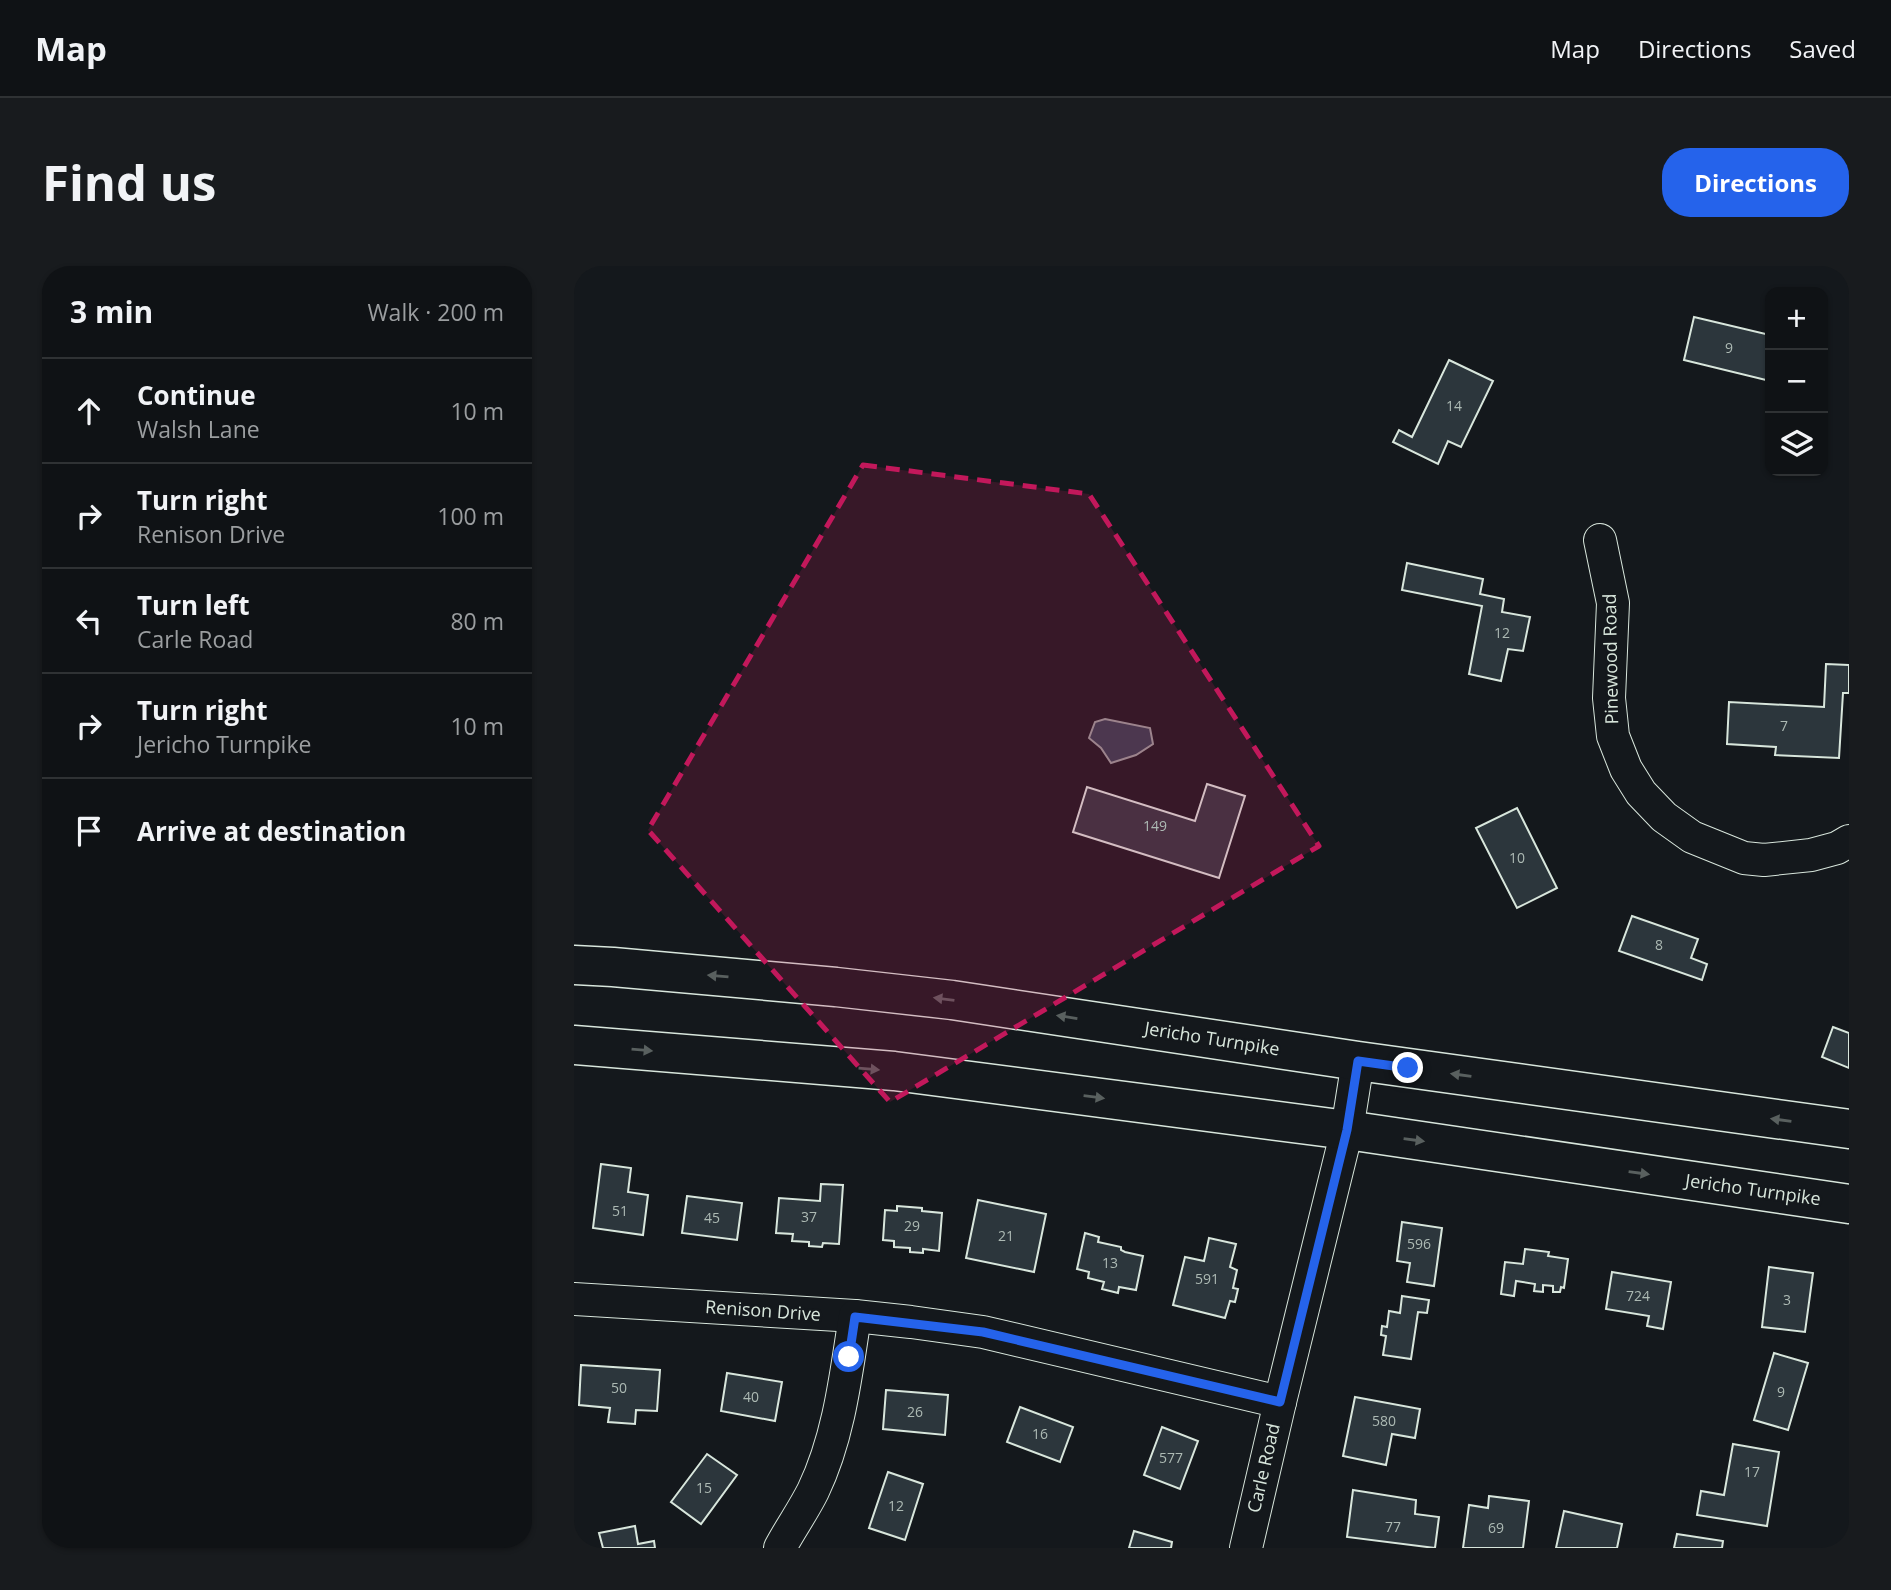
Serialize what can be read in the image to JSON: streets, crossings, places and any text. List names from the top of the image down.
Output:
{
  "streets": {
    "main road": ["Jericho Turnpike"],
    "street": ["Pinewood Road", "Renison Drive", "Carle Road"]
  },
  "crossings": [
    ["Jericho Turnpike", "Carle Road"],
    ["Renison Drive", "Carle Road"]
  ],
  "house_numbers": [
    "9",
    "14",
    "12",
    "7",
    "149",
    "10",
    "8",
    "51",
    "37",
    "45",
    "29",
    "21",
    "596",
    "13",
    "591",
    "724",
    "3",
    "50",
    "9",
    "40",
    "26",
    "580",
    "16",
    "577",
    "17",
    "15",
    "12",
    "77",
    "69"
  ],
  "page": {
    "header": "Map",
    "nav": ["Map", "Directions", "Saved"],
    "buttons": "Directions",
    "title": "Find us",
    "heading": ["3 min", "Walk · 200 m"],
    "map_buttons": ["+", "−"],
    "list": [
      ["Continue", "Walsh Lane", "10 m"],
      ["Turn right", "Renison Drive", "100 m"],
      ["Turn left", "Carle Road", "80 m"],
      ["Turn right", "Jericho Turnpike", "10 m"],
      "Arrive at destination"
    ]
  }
}
